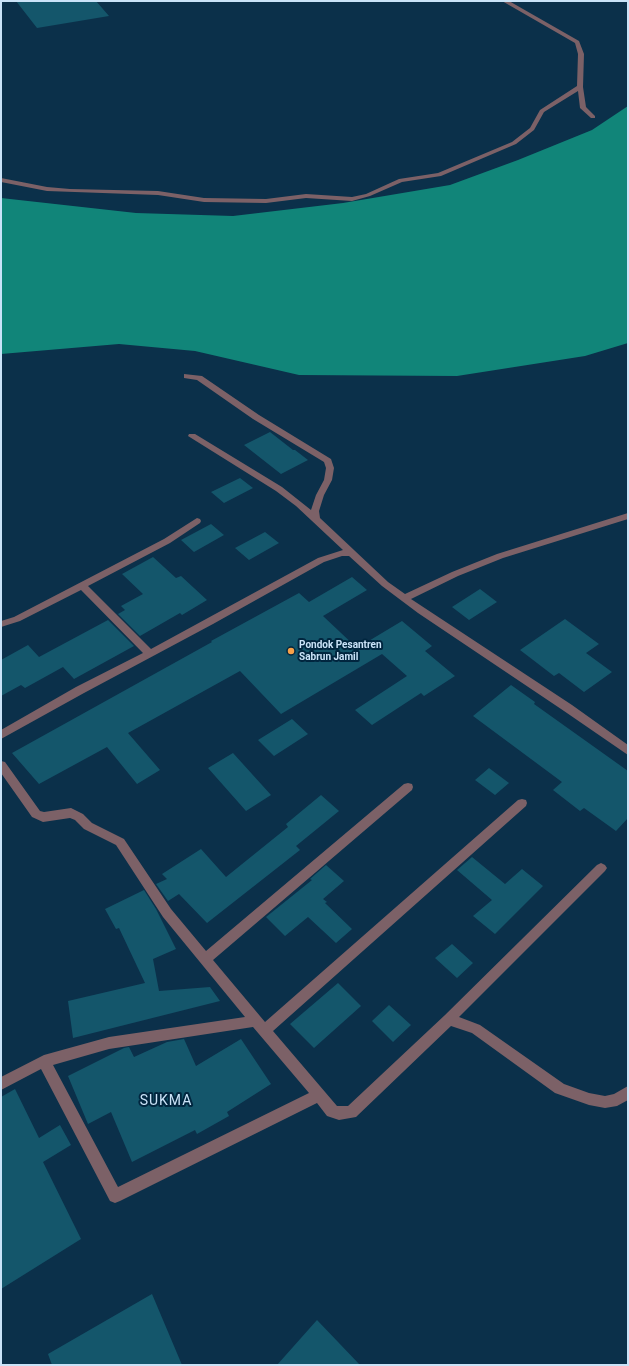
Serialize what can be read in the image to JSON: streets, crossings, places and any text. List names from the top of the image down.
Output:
{
  "districts": ["SUKMA"],
  "places": ["Pondok Pesantren Sabrun Jamil"]
}
